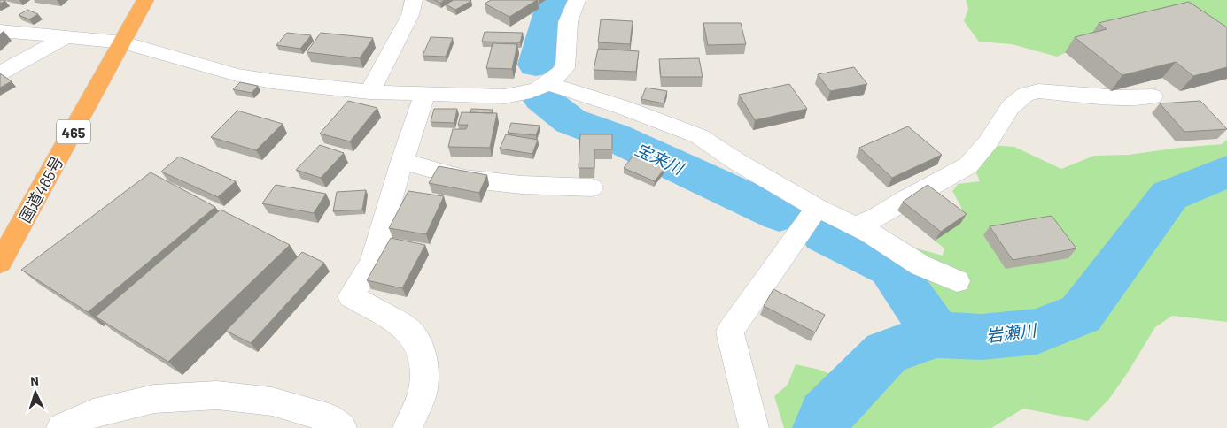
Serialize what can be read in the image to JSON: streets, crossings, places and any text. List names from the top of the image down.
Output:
{
  "streets": {
    "highway": ["465", "国道465号"]
  },
  "water": ["宝来川", "岩瀬川"],
  "north": "top"
}
